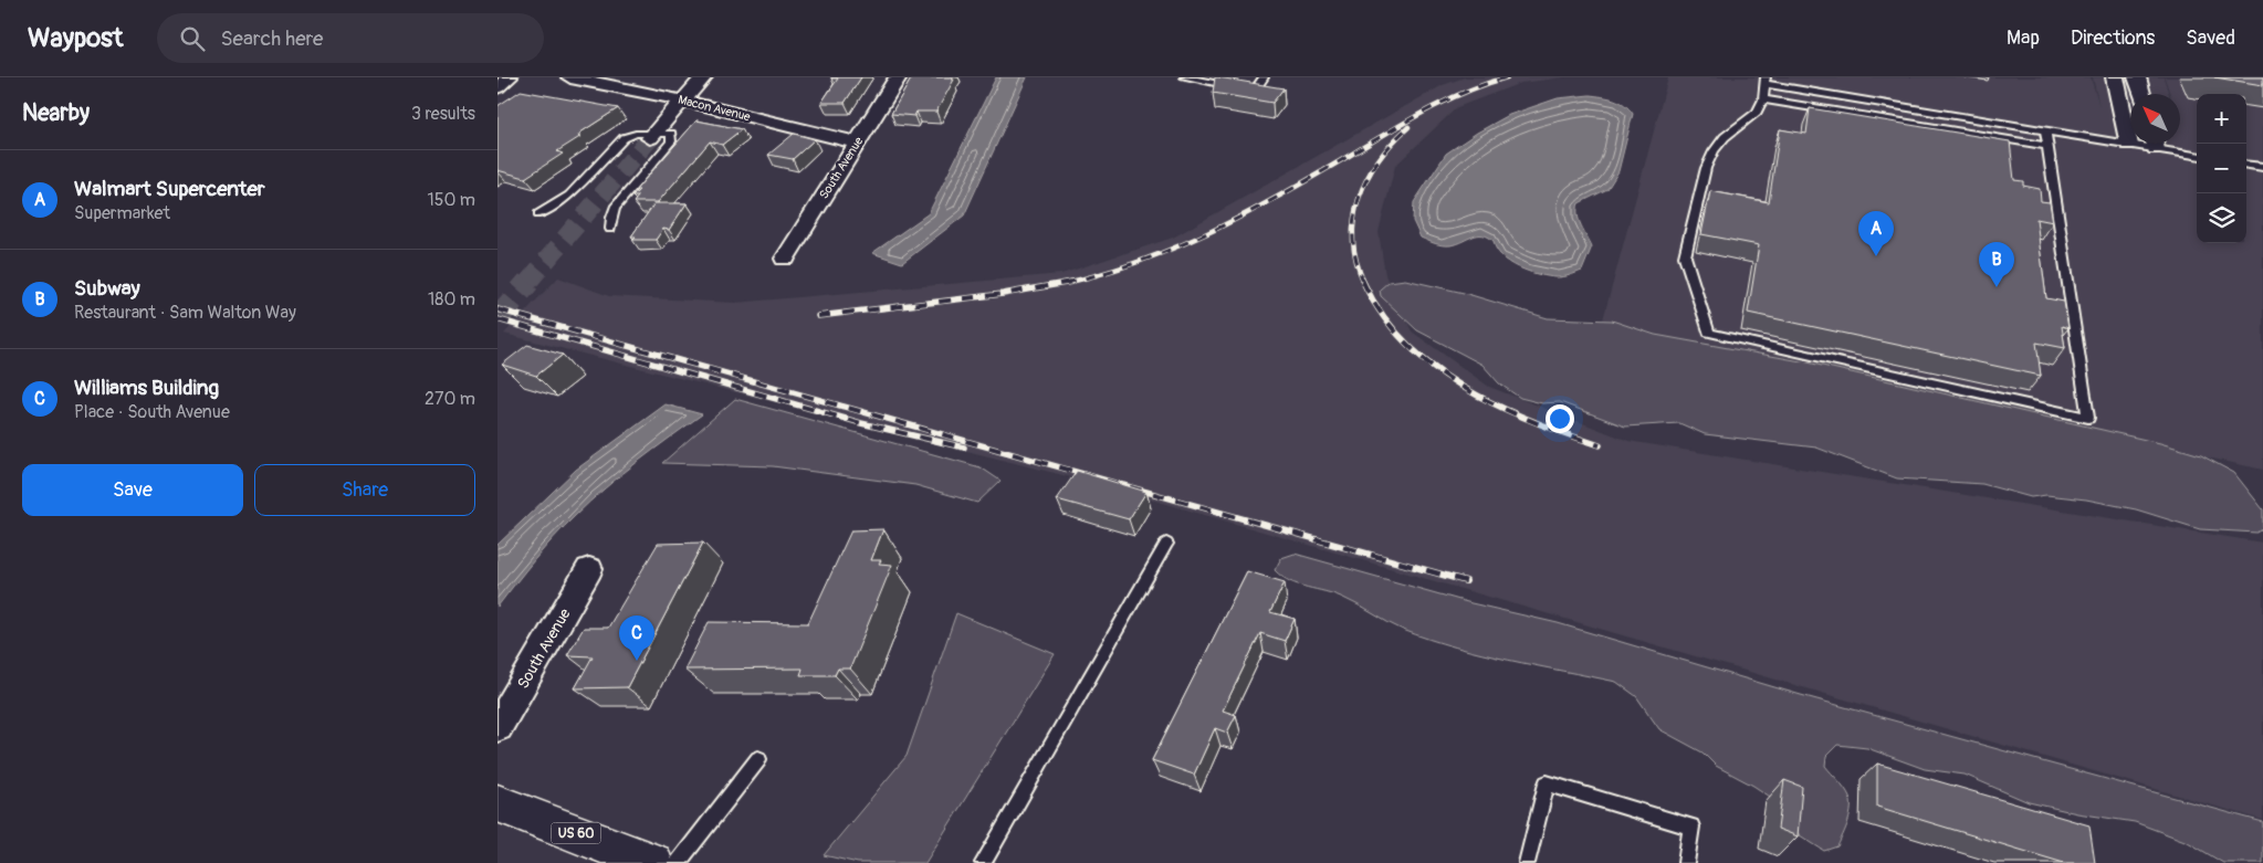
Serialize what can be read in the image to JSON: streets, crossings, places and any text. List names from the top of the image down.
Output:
{
  "streets": {
    "main road": ["US 60"],
    "street": ["Macon Avenue", "South Avenue"]
  },
  "crossings": [
    ["Macon Avenue", "South Avenue"]
  ],
  "north": "top left",
  "page": {
    "header": "Waypost",
    "search": "Search here",
    "nav": ["Map", "Directions", "Saved"],
    "heading": ["Nearby", "3 results"],
    "map_buttons": ["+", "−"],
    "list": [
      {
        "mark": "A",
        "name": "Walmart Supercenter",
        "note": "Supermarket",
        "value": "150 m"
      },
      {
        "mark": "B",
        "name": "Subway",
        "note": "Restaurant · Sam Walton Way",
        "value": "180 m"
      },
      {
        "mark": "C",
        "name": "Williams Building",
        "note": "Place · South Avenue",
        "value": "270 m"
      }
    ],
    "pins": ["A", "B", "C"],
    "buttons": ["Save", "Share"]
  }
}
